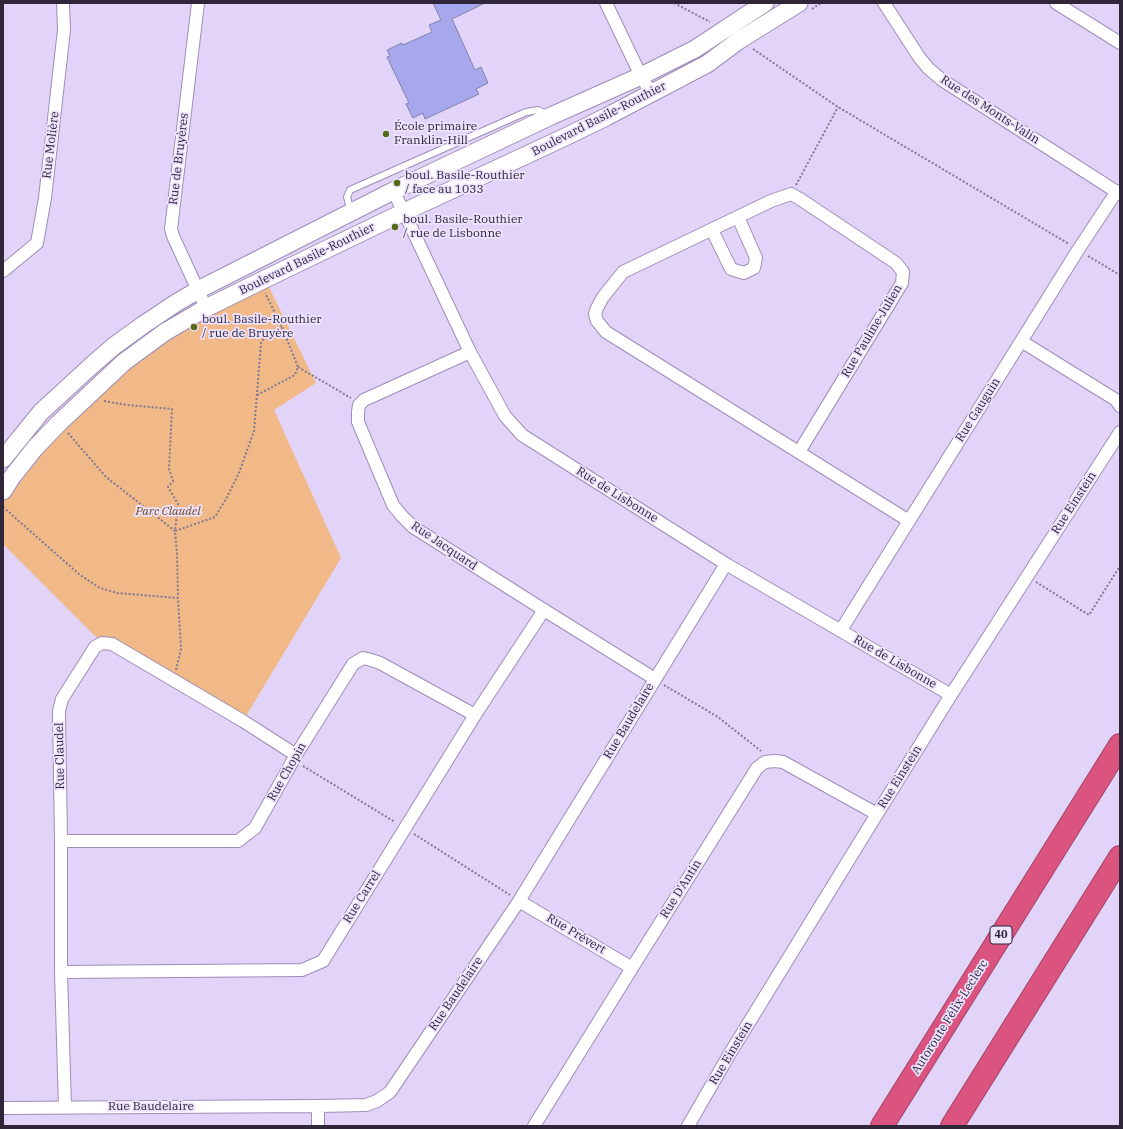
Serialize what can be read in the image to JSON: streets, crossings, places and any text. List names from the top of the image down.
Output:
{
  "streets": {
    "highway": ["40", "Autoroute Félix-Leclerc"],
    "street": [
      "Rue des Monts-Valin",
      "Boulevard Basile-Routhier",
      "Rue Molière",
      "Rue de Bruyères",
      "Rue Pauline-Julien",
      "Rue Gauguin",
      "Rue de Lisbonne",
      "Rue Einstein",
      "Rue Jacquard",
      "Rue Baudelaire",
      "Rue Claudel",
      "Rue Chopin",
      "Rue D'Antin",
      "Rue Carrel",
      "Rue Prévert"
    ]
  },
  "crossings": [
    ["Rue des Monts-Valin", "Rue Gauguin"],
    ["Boulevard Basile-Routhier", "Rue de Bruyères"],
    ["Boulevard Basile-Routhier", "Rue de Lisbonne"],
    ["Rue Gauguin", "Rue de Lisbonne"],
    ["Rue de Lisbonne", "Rue Einstein"],
    ["Rue de Lisbonne", "Rue Baudelaire"],
    ["Rue Jacquard", "Rue Baudelaire"],
    ["Rue Jacquard", "Rue Carrel"],
    ["Rue Baudelaire", "Rue Claudel"],
    ["Rue Baudelaire", "Rue Prévert"],
    ["Rue Claudel", "Rue Chopin"],
    ["Rue Claudel", "Rue Carrel"],
    ["Rue Chopin", "Rue Carrel"],
    ["Rue D'Antin", "Rue Prévert"]
  ],
  "parks": ["Parc Claudel"],
  "places": [
    "École primaire Franklin-Hill",
    "boul. Basile-Routhier / face au 1033",
    "boul. Basile-Routhier / rue de Lisbonne",
    "boul. Basile-Routhier / rue de Bruyère"
  ]
}
